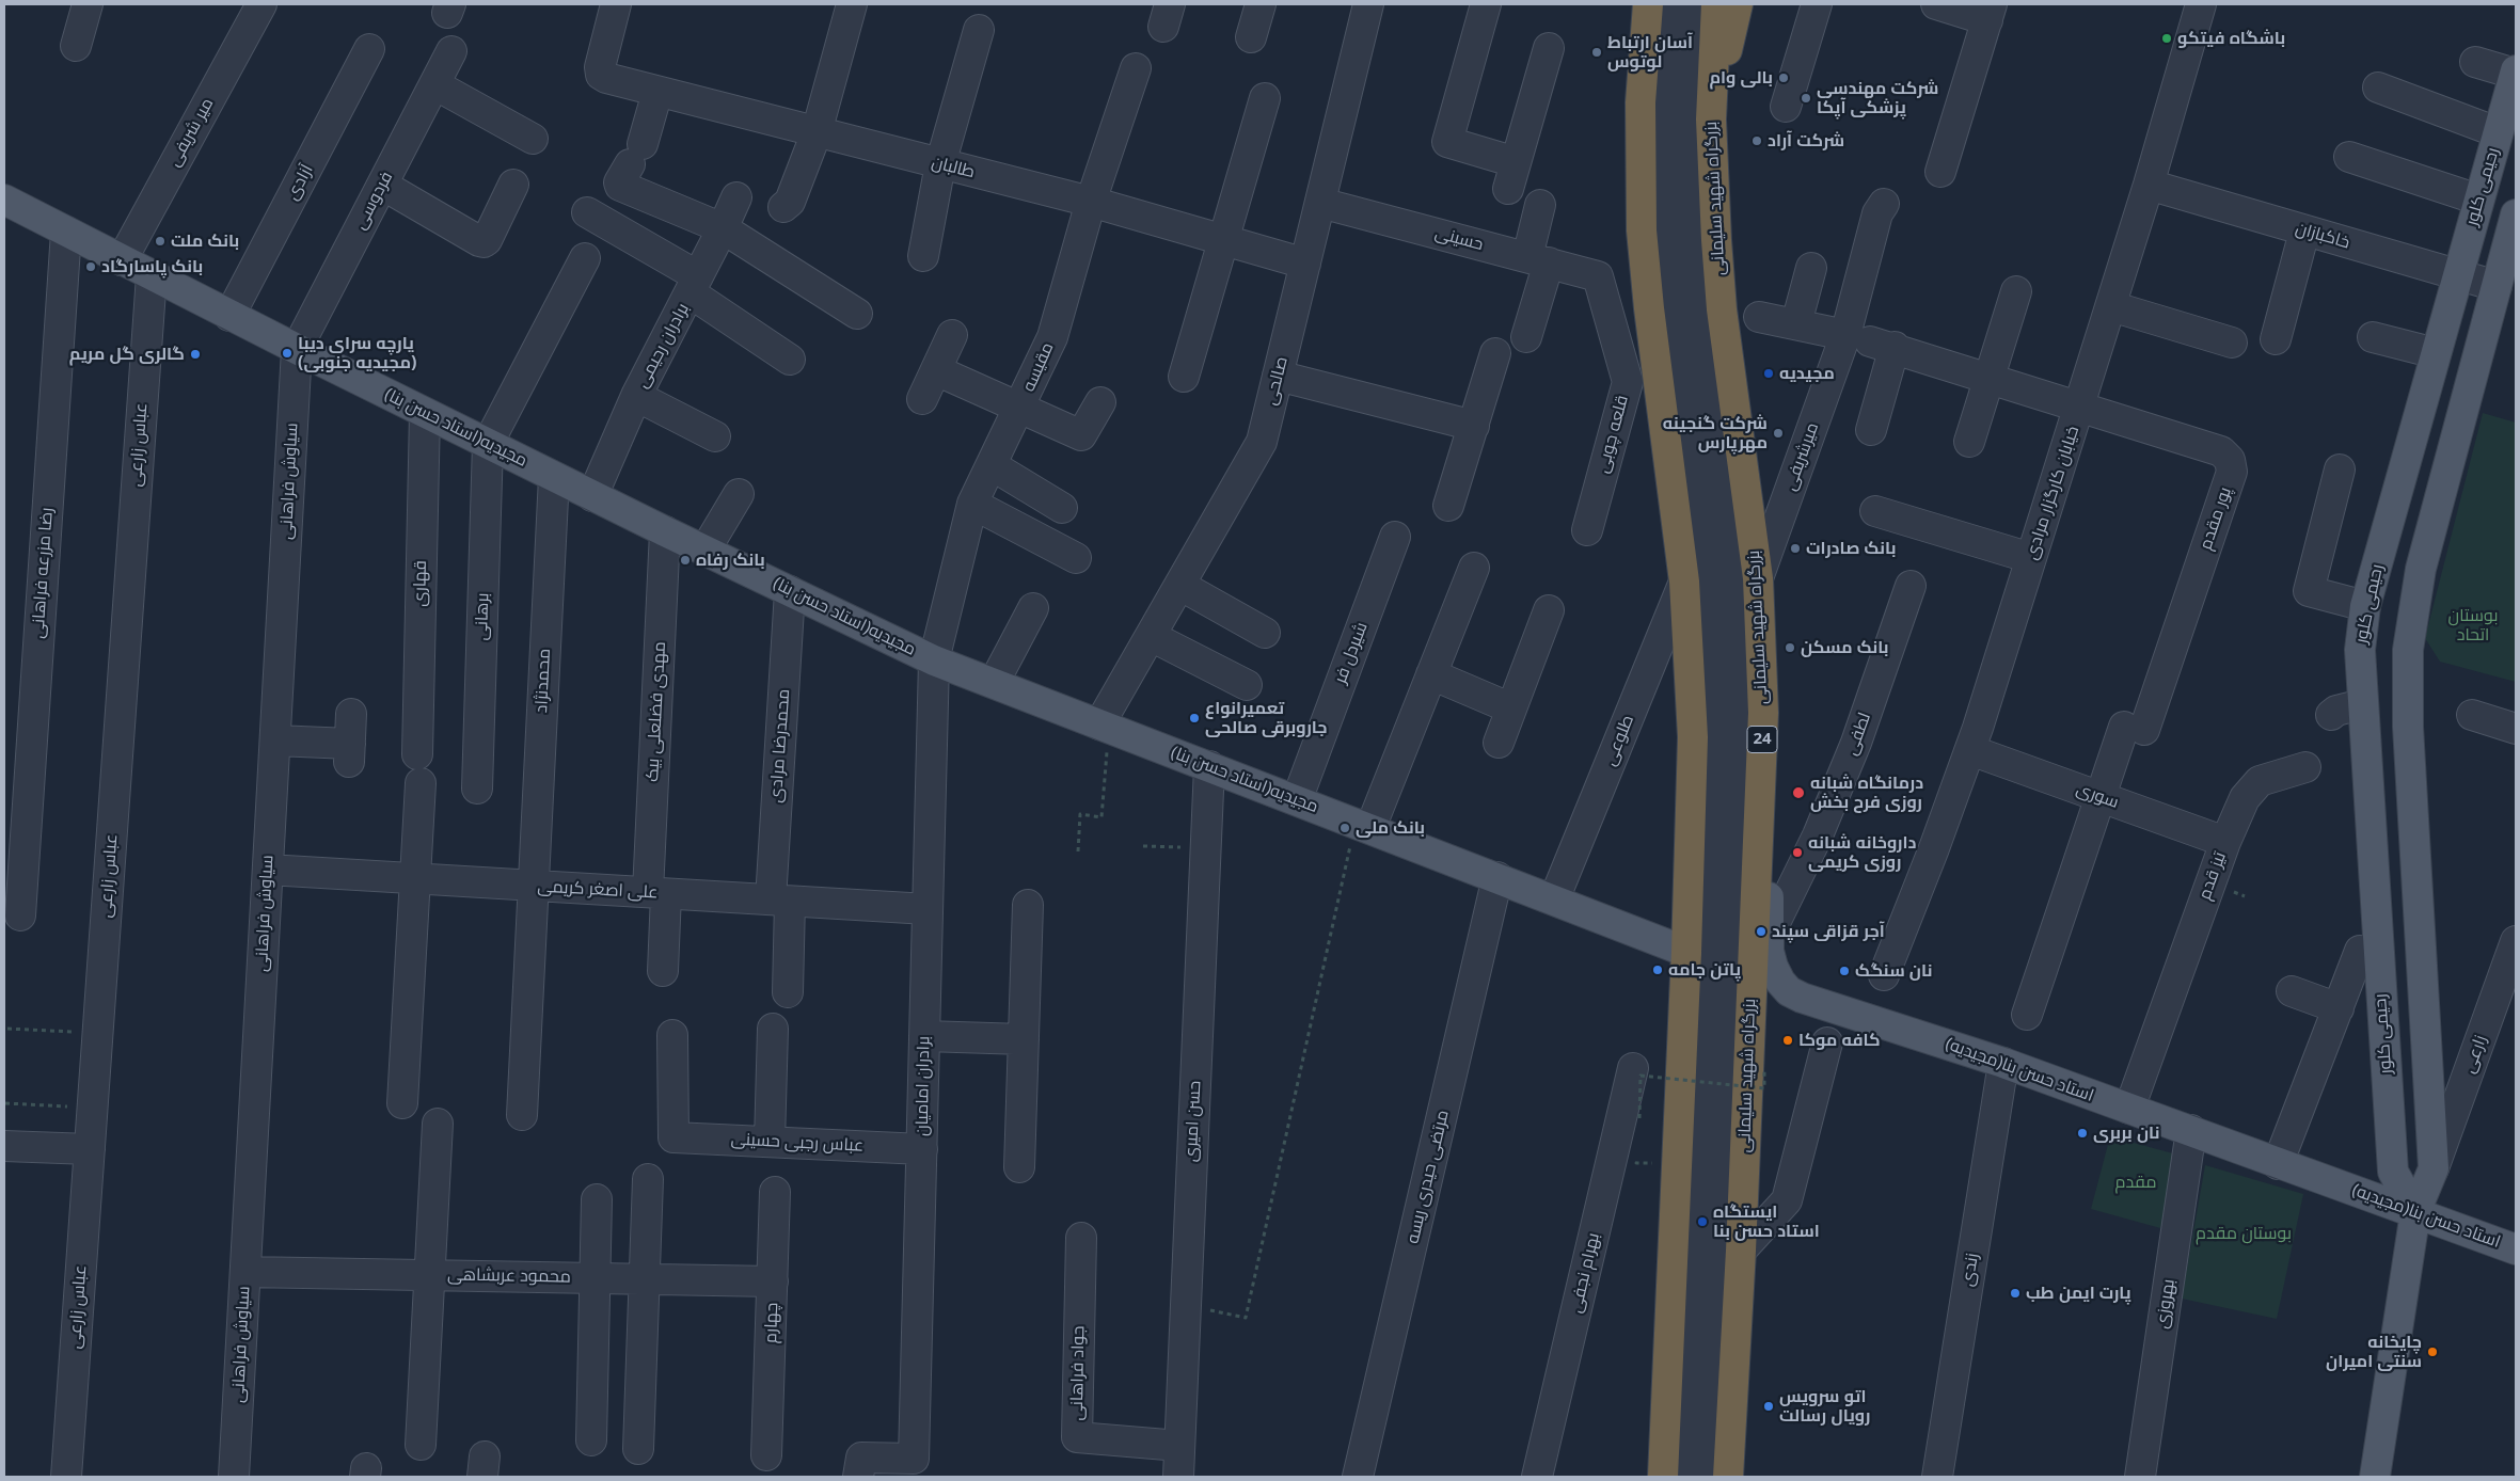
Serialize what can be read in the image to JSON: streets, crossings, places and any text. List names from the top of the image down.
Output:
{
  "streets": {
    "highway": ["بزرگراه شهید سلیمانی", "24"],
    "main road": ["رحیمی کلور", "مجیدیه(استاد حسن بنا)", "استاد حسن بنا(مجیدیه)"],
    "street": [
      "میر شریفی",
      "طالبان",
      "آزادی",
      "فردوسی",
      "خاکبازان",
      "حسینی",
      "برادران رحیمی",
      "مقیسه",
      "صالحی",
      "قلعه چوبی",
      "عباس زارعی",
      "میرشریفی",
      "سیاوش فراهانی",
      "خیابان کارگزار مرادی",
      "پور مقدم",
      "رضا مزرعه فراهانی",
      "قهاری",
      "برهانی",
      "شیردل فر",
      "محمدنژاد",
      "مهدی فضلعلی بیک",
      "لطفی",
      "طلوعی",
      "محمدرضا مرادی",
      "سوری",
      "تیز قدم",
      "علی اصغر کریمی",
      "زارعی",
      "برادران امامیان",
      "حسن امیری",
      "عباس رجبی حسینی",
      "مرتضی حیدری ریسه",
      "زندی",
      "بهرام نجفی",
      "محمود عربشاهی",
      "بهروزی",
      "چهارم",
      "جواد فراهانی"
    ]
  },
  "crossings": [
    ["میر شریفی", "مجیدیه(استاد حسن بنا)"],
    ["طالبان", "مقیسه"],
    ["طالبان", "صالحی"],
    ["آزادی", "مجیدیه(استاد حسن بنا)"],
    ["رحیمی کلور", "خاکبازان"],
    ["رحیمی کلور", "استاد حسن بنا(مجیدیه)"],
    ["بزرگراه شهید سلیمانی", "میرشریفی"],
    ["بزرگراه شهید سلیمانی", "استاد حسن بنا(مجیدیه)"],
    ["فردوسی", "مجیدیه(استاد حسن بنا)"],
    ["فردوسی", "سیاوش فراهانی"],
    ["خاکبازان", "خیابان کارگزار مرادی"],
    ["حسینی", "صالحی"],
    ["حسینی", "قلعه چوبی"],
    ["برادران رحیمی", "مجیدیه(استاد حسن بنا)"],
    ["مقیسه", "مجیدیه(استاد حسن بنا)"],
    ["مقیسه", "برادران امامیان"],
    ["صالحی", "مجیدیه(استاد حسن بنا)"],
    ["مجیدیه(استاد حسن بنا)", "عباس زارعی"],
    ["مجیدیه(استاد حسن بنا)", "سیاوش فراهانی"],
    ["مجیدیه(استاد حسن بنا)", "رضا مزرعه فراهانی"],
    ["مجیدیه(استاد حسن بنا)", "قهاری"],
    ["مجیدیه(استاد حسن بنا)", "برهانی"],
    ["مجیدیه(استاد حسن بنا)", "شیردل فر"],
    ["مجیدیه(استاد حسن بنا)", "محمدنژاد"],
    ["مجیدیه(استاد حسن بنا)", "مهدی فضلعلی بیک"],
    ["مجیدیه(استاد حسن بنا)", "طلوعی"],
    ["مجیدیه(استاد حسن بنا)", "محمدرضا مرادی"],
    ["مجیدیه(استاد حسن بنا)", "برادران امامیان"],
    ["مجیدیه(استاد حسن بنا)", "حسن امیری"],
    ["مجیدیه(استاد حسن بنا)", "مرتضی حیدری ریسه"],
    ["میرشریفی", "پور مقدم"],
    ["سیاوش فراهانی", "علی اصغر کریمی"],
    ["سیاوش فراهانی", "محمود عربشاهی"],
    ["خیابان کارگزار مرادی", "پور مقدم"],
    ["خیابان کارگزار مرادی", "سوری"],
    ["پور مقدم", "سوری"],
    ["محمدنژاد", "علی اصغر کریمی"],
    ["مهدی فضلعلی بیک", "علی اصغر کریمی"],
    ["لطفی", "استاد حسن بنا(مجیدیه)"],
    ["محمدرضا مرادی", "علی اصغر کریمی"],
    ["سوری", "تیز قدم"],
    ["تیز قدم", "استاد حسن بنا(مجیدیه)"],
    ["علی اصغر کریمی", "برادران امامیان"],
    ["استاد حسن بنا(مجیدیه)", "زندی"],
    ["استاد حسن بنا(مجیدیه)", "بهروزی"],
    ["برادران امامیان", "عباس رجبی حسینی"],
    ["حسن امیری", "جواد فراهانی"],
    ["محمود عربشاهی", "چهارم"]
  ],
  "parks": ["بوستان اتحاد", "مقدم", "بوستان مقدم"],
  "places": [
    "باشگاه فیتکو",
    "آسان ارتباط لوتوس",
    "بالی وام",
    "شرکت مهندسی پزشکی آپکا",
    "شرکت آراد",
    "بانک ملت",
    "بانک پاسارگاد",
    "پارچه سرای دیبا (مجیدیه جنوبی)",
    "گالری گل مریم",
    "مجیدیه",
    "شرکت گنجینه مهرپارس",
    "بانک صادرات",
    "بانک رفاه",
    "بانک مسکن",
    "تعمیرانواع جاروبرقی صالحی",
    "درمانگاه شبانه روزی فرح بخش",
    "بانک ملی",
    "داروخانه شبانه روزی کریمی",
    "آجر قزاقی سپند",
    "پاتن جامه",
    "نان سنگک",
    "کافه موکا",
    "نان بربری",
    "ایستگاه استاد حسن بنا",
    "پارت ایمن طب",
    "چایخانه سنتی امیران",
    "اتو سرویس رویال رسالت"
  ]
}
